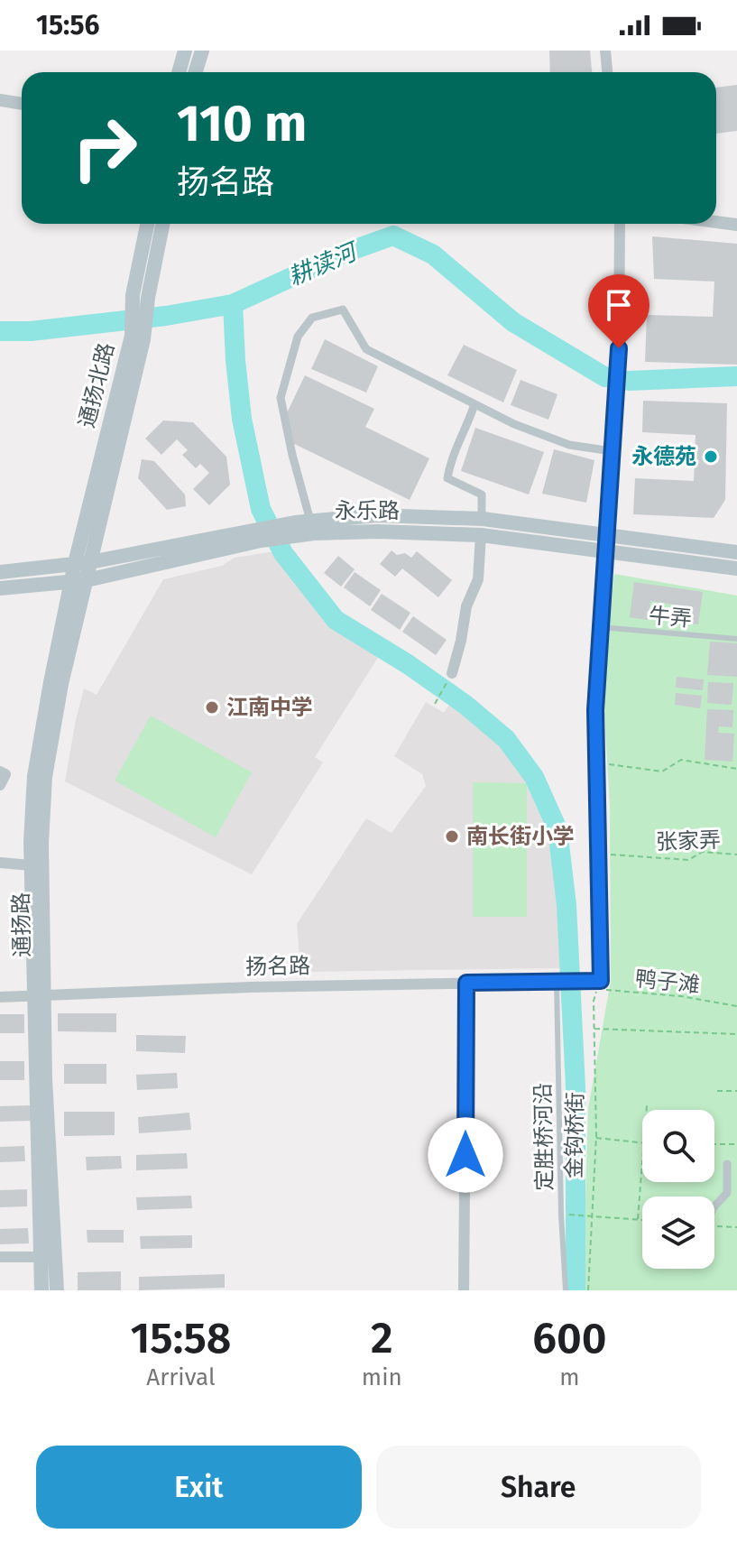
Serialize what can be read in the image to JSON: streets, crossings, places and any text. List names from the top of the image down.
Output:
{
  "streets": {
    "main road": ["通扬北路", "永乐路", "通扬路"],
    "street": ["扬名路"],
    "lane": ["牛弄", "定胜桥河沿"],
    "path": ["张家弄", "鸭子滩", "金钩桥街"]
  },
  "crossings": [
    ["通扬北路", "永乐路"],
    ["通扬北路", "通扬路"],
    ["永乐路", "通扬路"],
    ["通扬路", "扬名路"],
    ["扬名路", "鸭子滩"],
    ["扬名路", "金钩桥街"],
    ["扬名路", "定胜桥河沿"],
    ["鸭子滩", "金钩桥街"]
  ],
  "water": ["耕读河"],
  "places": ["永德苑", "江南中学", "南长街小学"],
  "page": {
    "status": "15:56",
    "turn": ["110 m", "扬名路"],
    "eta": [
      "15:58",
      "Arrival",
      "2",
      "min",
      "600",
      "m"
    ],
    "buttons": ["Exit", "Share"]
  }
}
